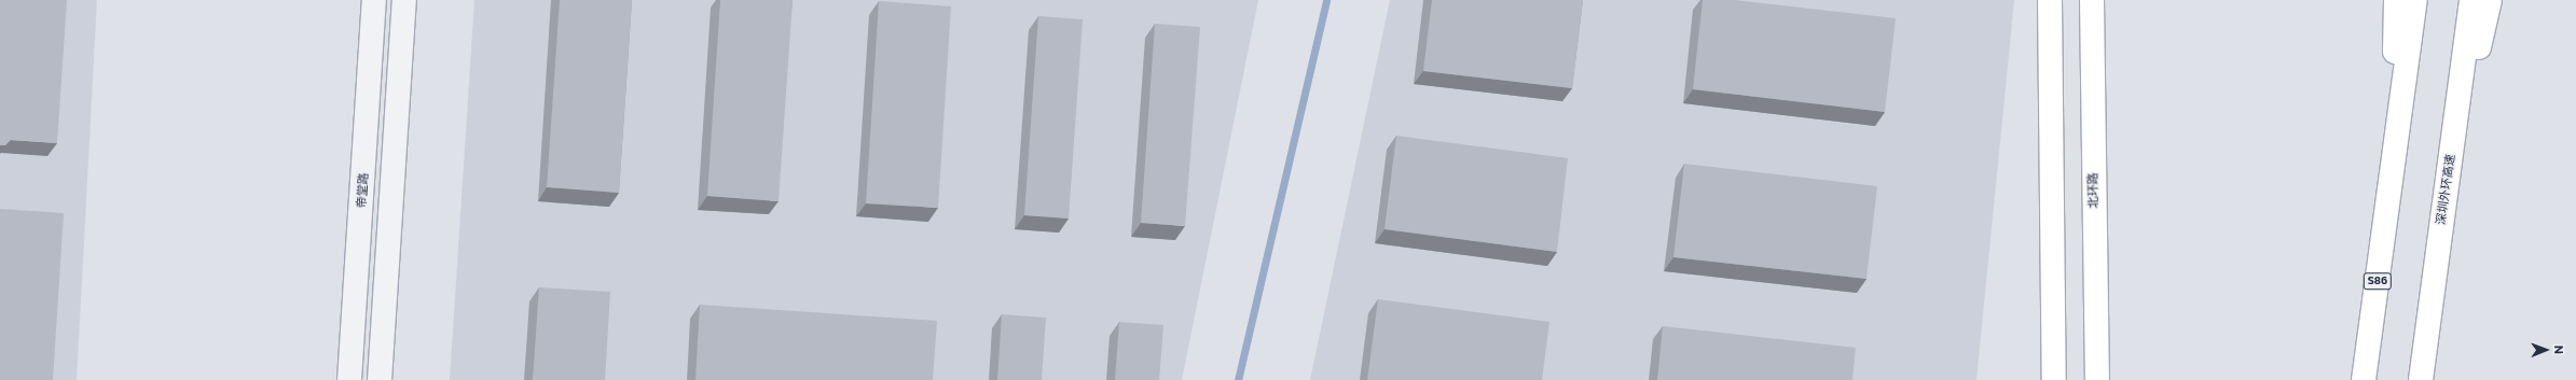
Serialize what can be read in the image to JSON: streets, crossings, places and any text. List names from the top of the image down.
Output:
{
  "streets": {
    "main road": ["深圳外环高速", "北环路", "S86"],
    "street": ["帝堂路"]
  },
  "north": "right"
}
